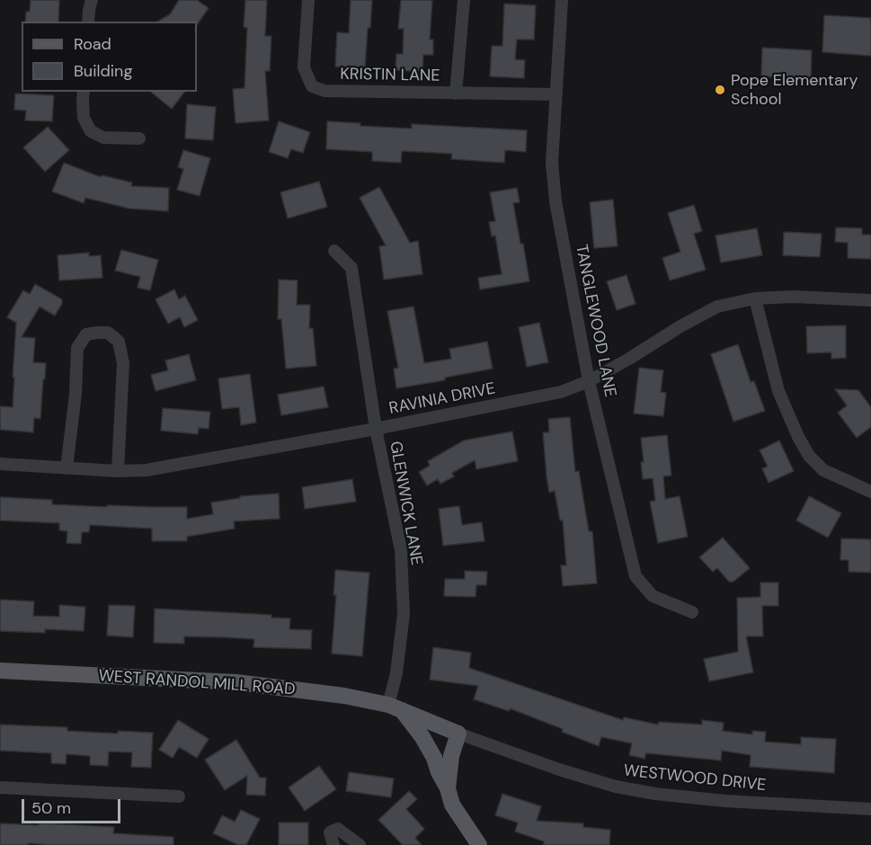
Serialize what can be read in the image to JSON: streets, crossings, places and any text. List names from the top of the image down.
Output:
{
  "streets": {
    "main road": ["WEST RANDOL MILL ROAD"],
    "street": [
      "KRISTIN LANE",
      "TANGLEWOOD LANE",
      "RAVINIA DRIVE",
      "GLENWICK LANE",
      "WESTWOOD DRIVE"
    ]
  },
  "crossings": [
    ["KRISTIN LANE", "TANGLEWOOD LANE"],
    ["TANGLEWOOD LANE", "RAVINIA DRIVE"],
    ["RAVINIA DRIVE", "GLENWICK LANE"],
    ["GLENWICK LANE", "WEST RANDOL MILL ROAD"],
    ["WEST RANDOL MILL ROAD", "WESTWOOD DRIVE"]
  ],
  "places": ["Pope Elementary School"],
  "legend": ["Road", "Building"],
  "scale_bar": "50 m"
}
